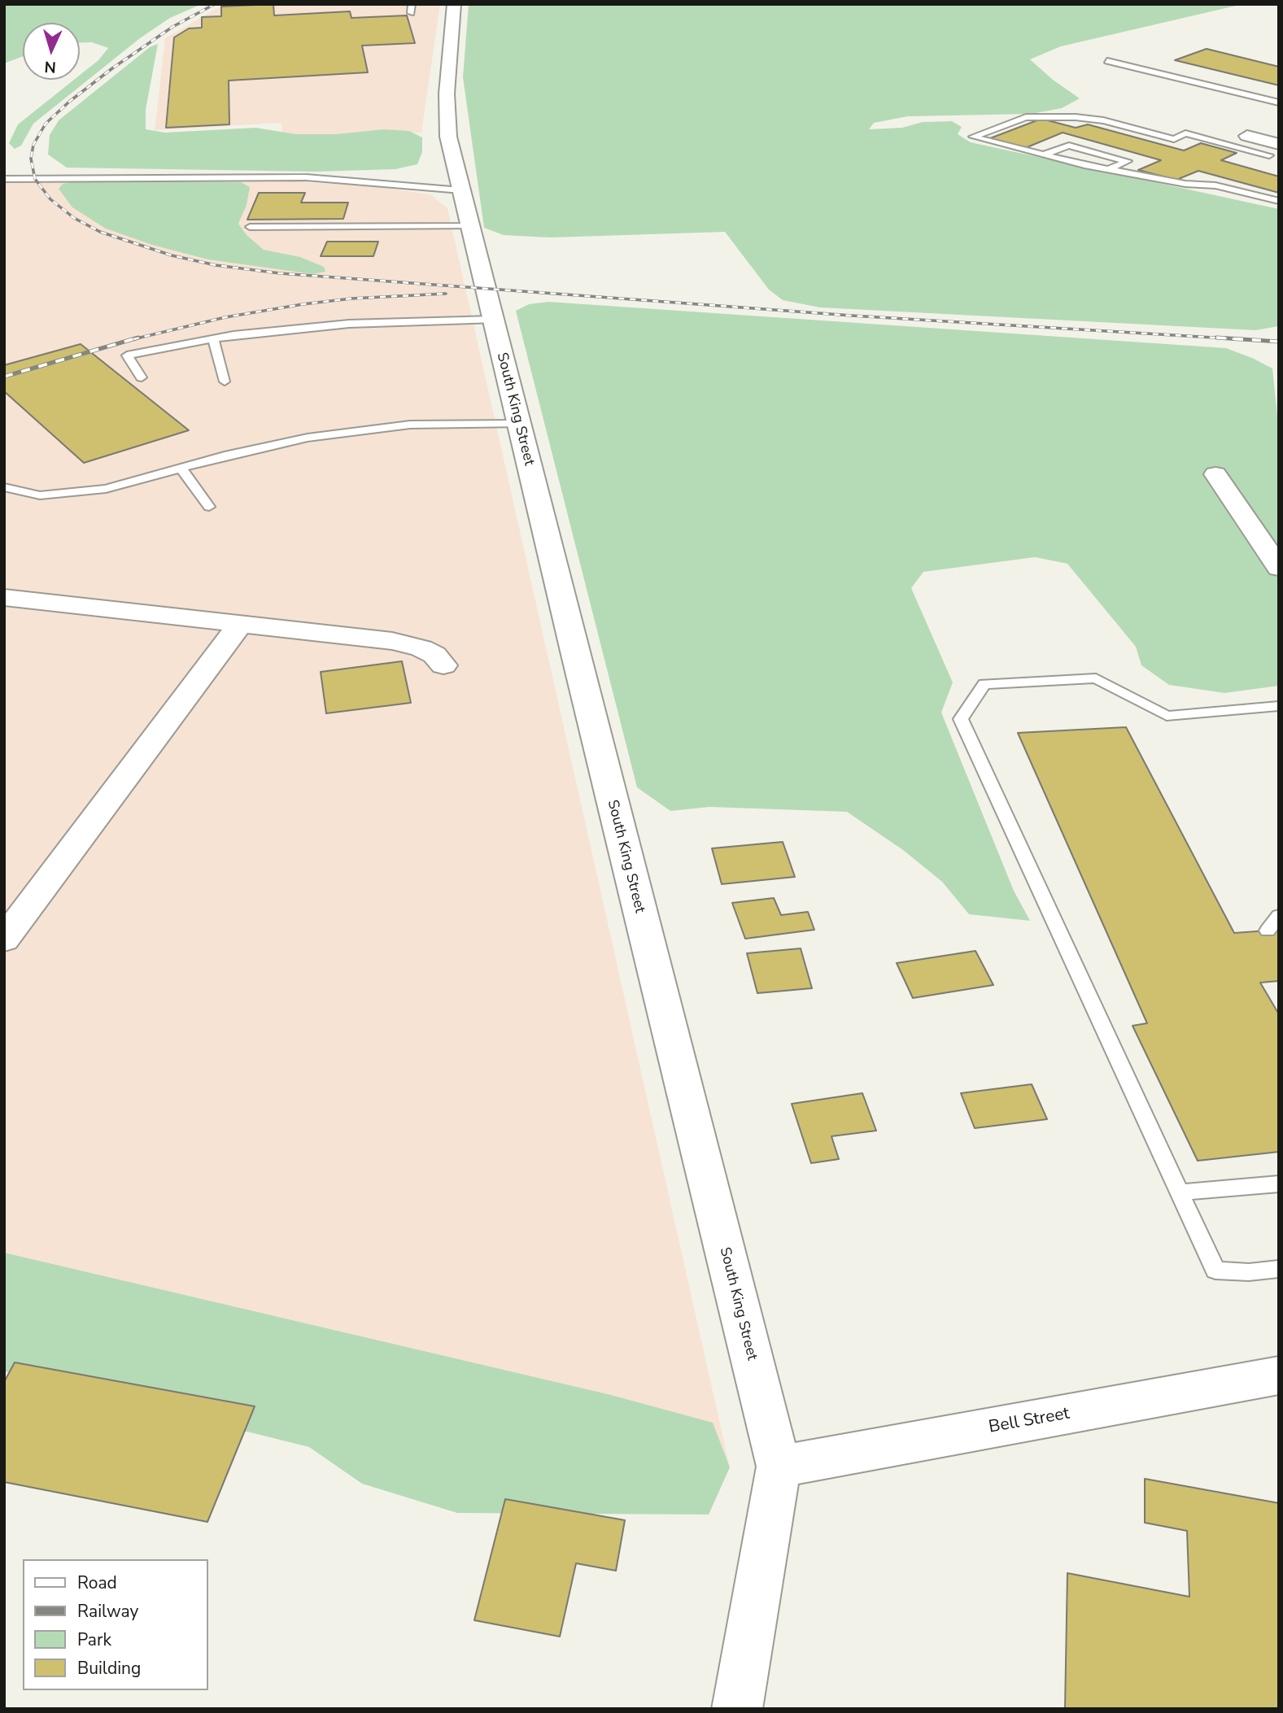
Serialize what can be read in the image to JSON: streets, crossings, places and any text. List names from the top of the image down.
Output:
{
  "streets": {
    "street": ["South King Street", "Bell Street"]
  },
  "crossings": [
    ["South King Street", "Bell Street"]
  ],
  "legend": [
    "Road",
    "Railway",
    "Park",
    "Building"
  ],
  "north": "bottom"
}
